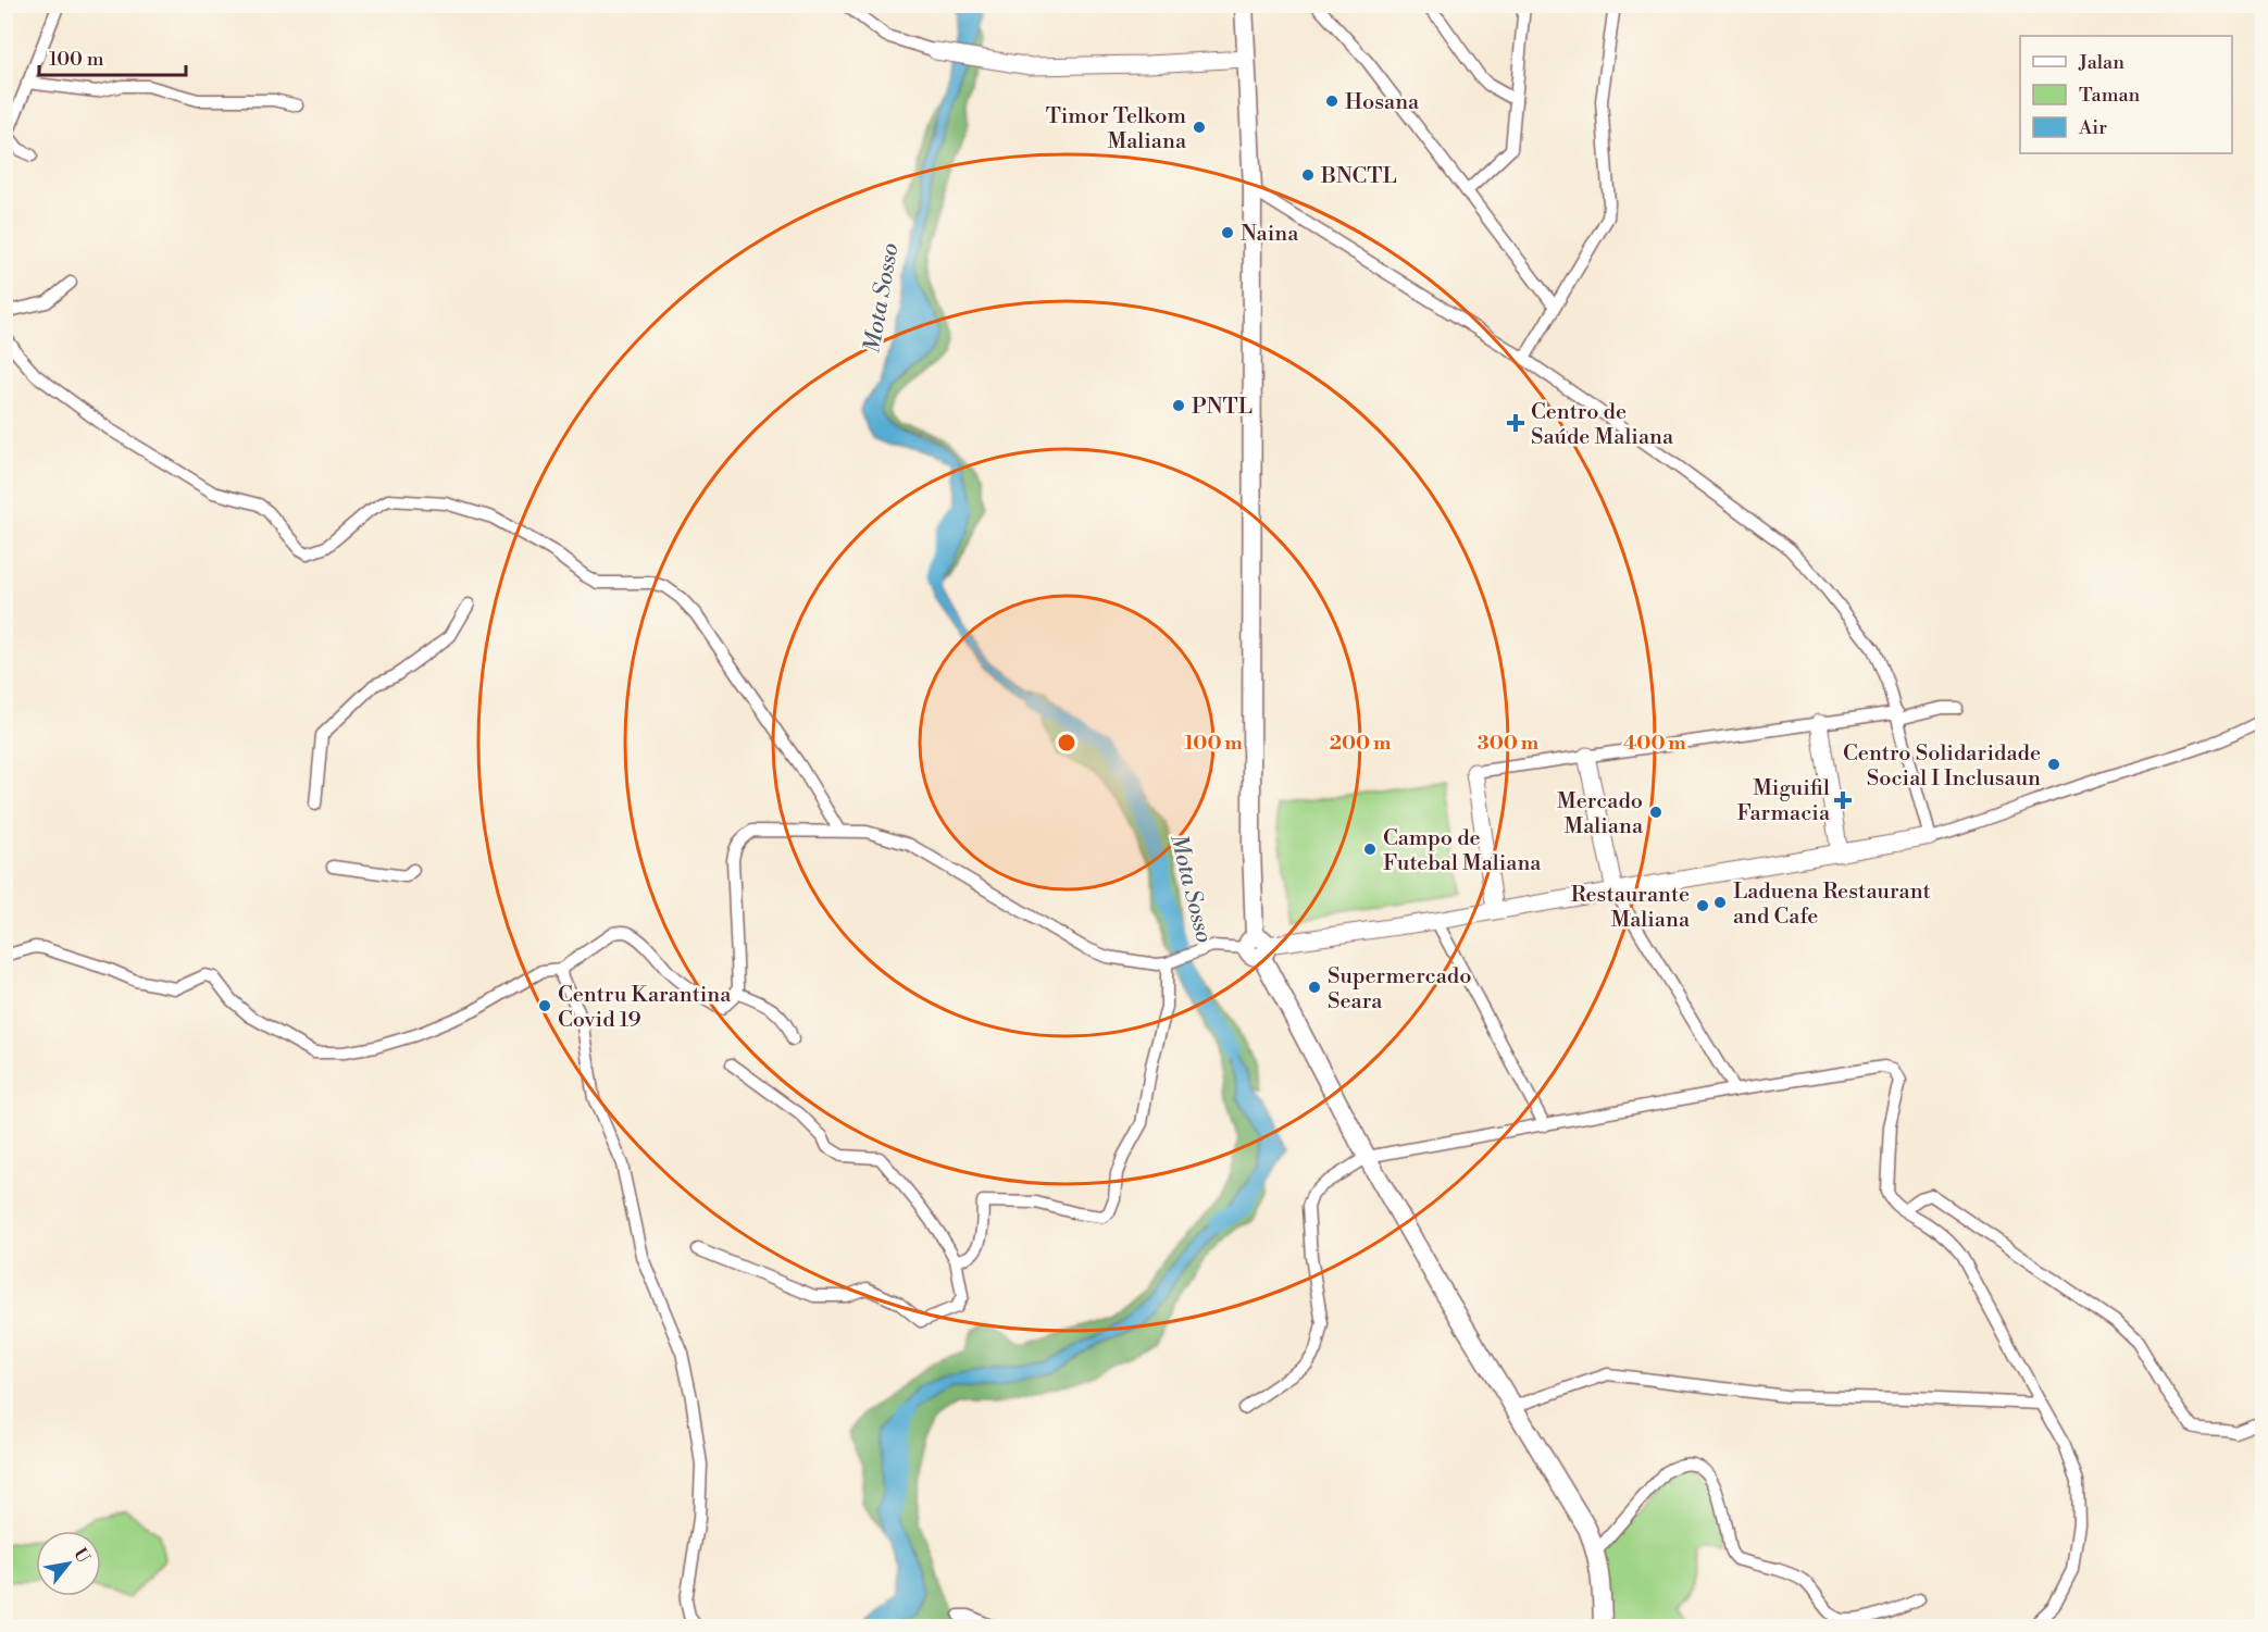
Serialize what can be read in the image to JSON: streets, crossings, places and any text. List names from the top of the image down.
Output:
{
  "water": ["Mota Sosso"],
  "places": {
    "other": [
      "Hosana",
      "Timor Telkom Maliana",
      "BNCTL",
      "Naina",
      "PNTL",
      "Centro Solidaridade Social I Inclusaun",
      "Mercado Maliana",
      "Campo de Futebal Maliana",
      "Laduena Restaurant and Cafe",
      "Restaurante Maliana",
      "Supermercado Seara",
      "Centru Karantina Covid 19"
    ],
    "health": ["Centro de Saúde Maliana", "Miguifil Farmacia"]
  },
  "legend": ["Jalan", "Taman", "Air"],
  "scale_bar": "100 m",
  "north": "top right",
  "rings": [
    "100 m",
    "200 m",
    "300 m",
    "400 m"
  ]
}
